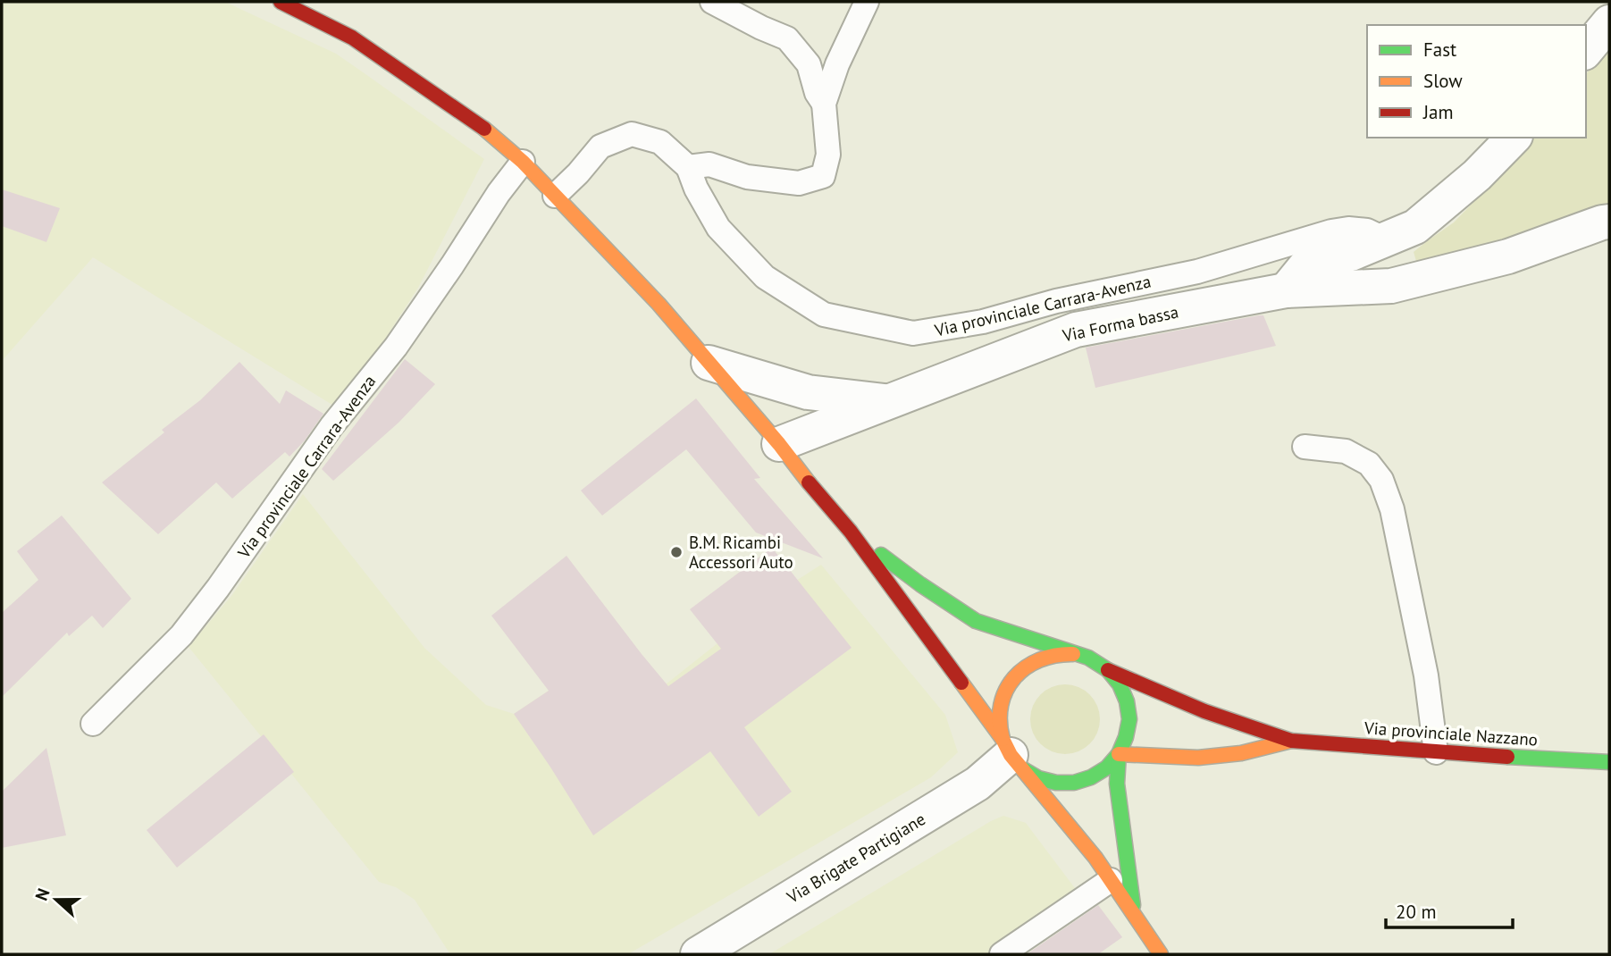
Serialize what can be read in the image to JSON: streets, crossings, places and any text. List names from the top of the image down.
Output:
{
  "streets": {
    "main road": ["Via provinciale Nazzano"],
    "street": ["Via Forma bassa", "Via Brigate Partigiane"],
    "lane": ["Via provinciale Carrara-Avenza"]
  },
  "crossings": [
    ["Via provinciale Nazzano", "Via Brigate Partigiane"]
  ],
  "places": ["B.M. Ricambi Accessori Auto"],
  "legend": ["Fast", "Slow", "Jam"],
  "scale_bar": "20 m",
  "north": "left"
}
